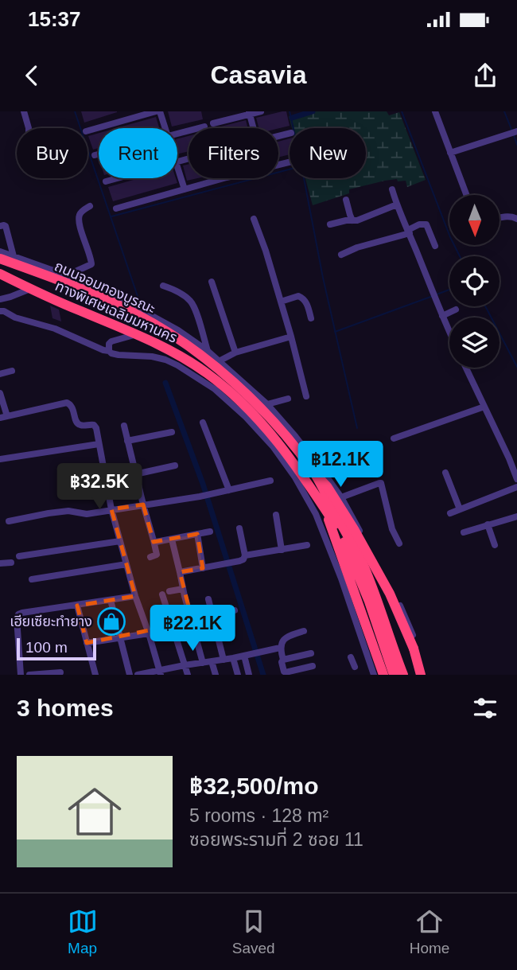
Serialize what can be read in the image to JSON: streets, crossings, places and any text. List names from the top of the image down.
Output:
{
  "streets": {
    "highway": ["ทางพิเศษเฉลิมมหานคร"],
    "street": ["ถนนจอมทองบูรณะ"]
  },
  "crossings": [
    ["ถนนจอมทองบูรณะ", "ทางพิเศษเฉลิมมหานคร"]
  ],
  "places": {
    "shop": ["เฮียเซียะทำยาง"]
  },
  "scale_bar": "100 m",
  "north": "bottom",
  "page": {
    "status": "15:37",
    "header": "Casavia",
    "chip": [
      "Buy",
      "Rent",
      "Filters",
      "New"
    ],
    "price": ["฿12.1K", "฿32.5K", "฿22.1K"],
    "scale": "100 m",
    "heading": "3 homes",
    "list": [
      {
        "name": "฿32,500/mo",
        "note": "5 rooms · 128 m² · ซอยพระรามที่ 2 ซอย 11"
      }
    ],
    "tabs": ["Map", "Saved", "Home"]
  }
}
